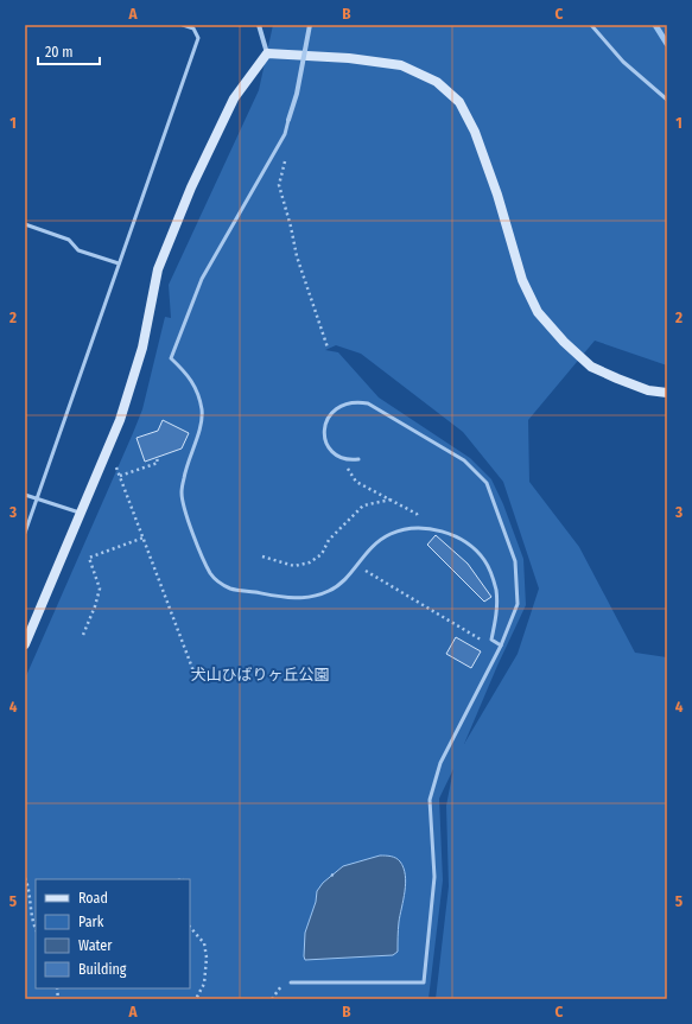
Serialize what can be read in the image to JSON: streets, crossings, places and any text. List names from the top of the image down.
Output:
{
  "parks": ["犬山ひばりヶ丘公園"],
  "legend": [
    "Road",
    "Park",
    "Water",
    "Building"
  ],
  "scale_bar": "20 m",
  "grid": {
    "columns": ["A", "B", "C"],
    "rows": [
      "1",
      "2",
      "3",
      "4",
      "5"
    ]
  }
}
